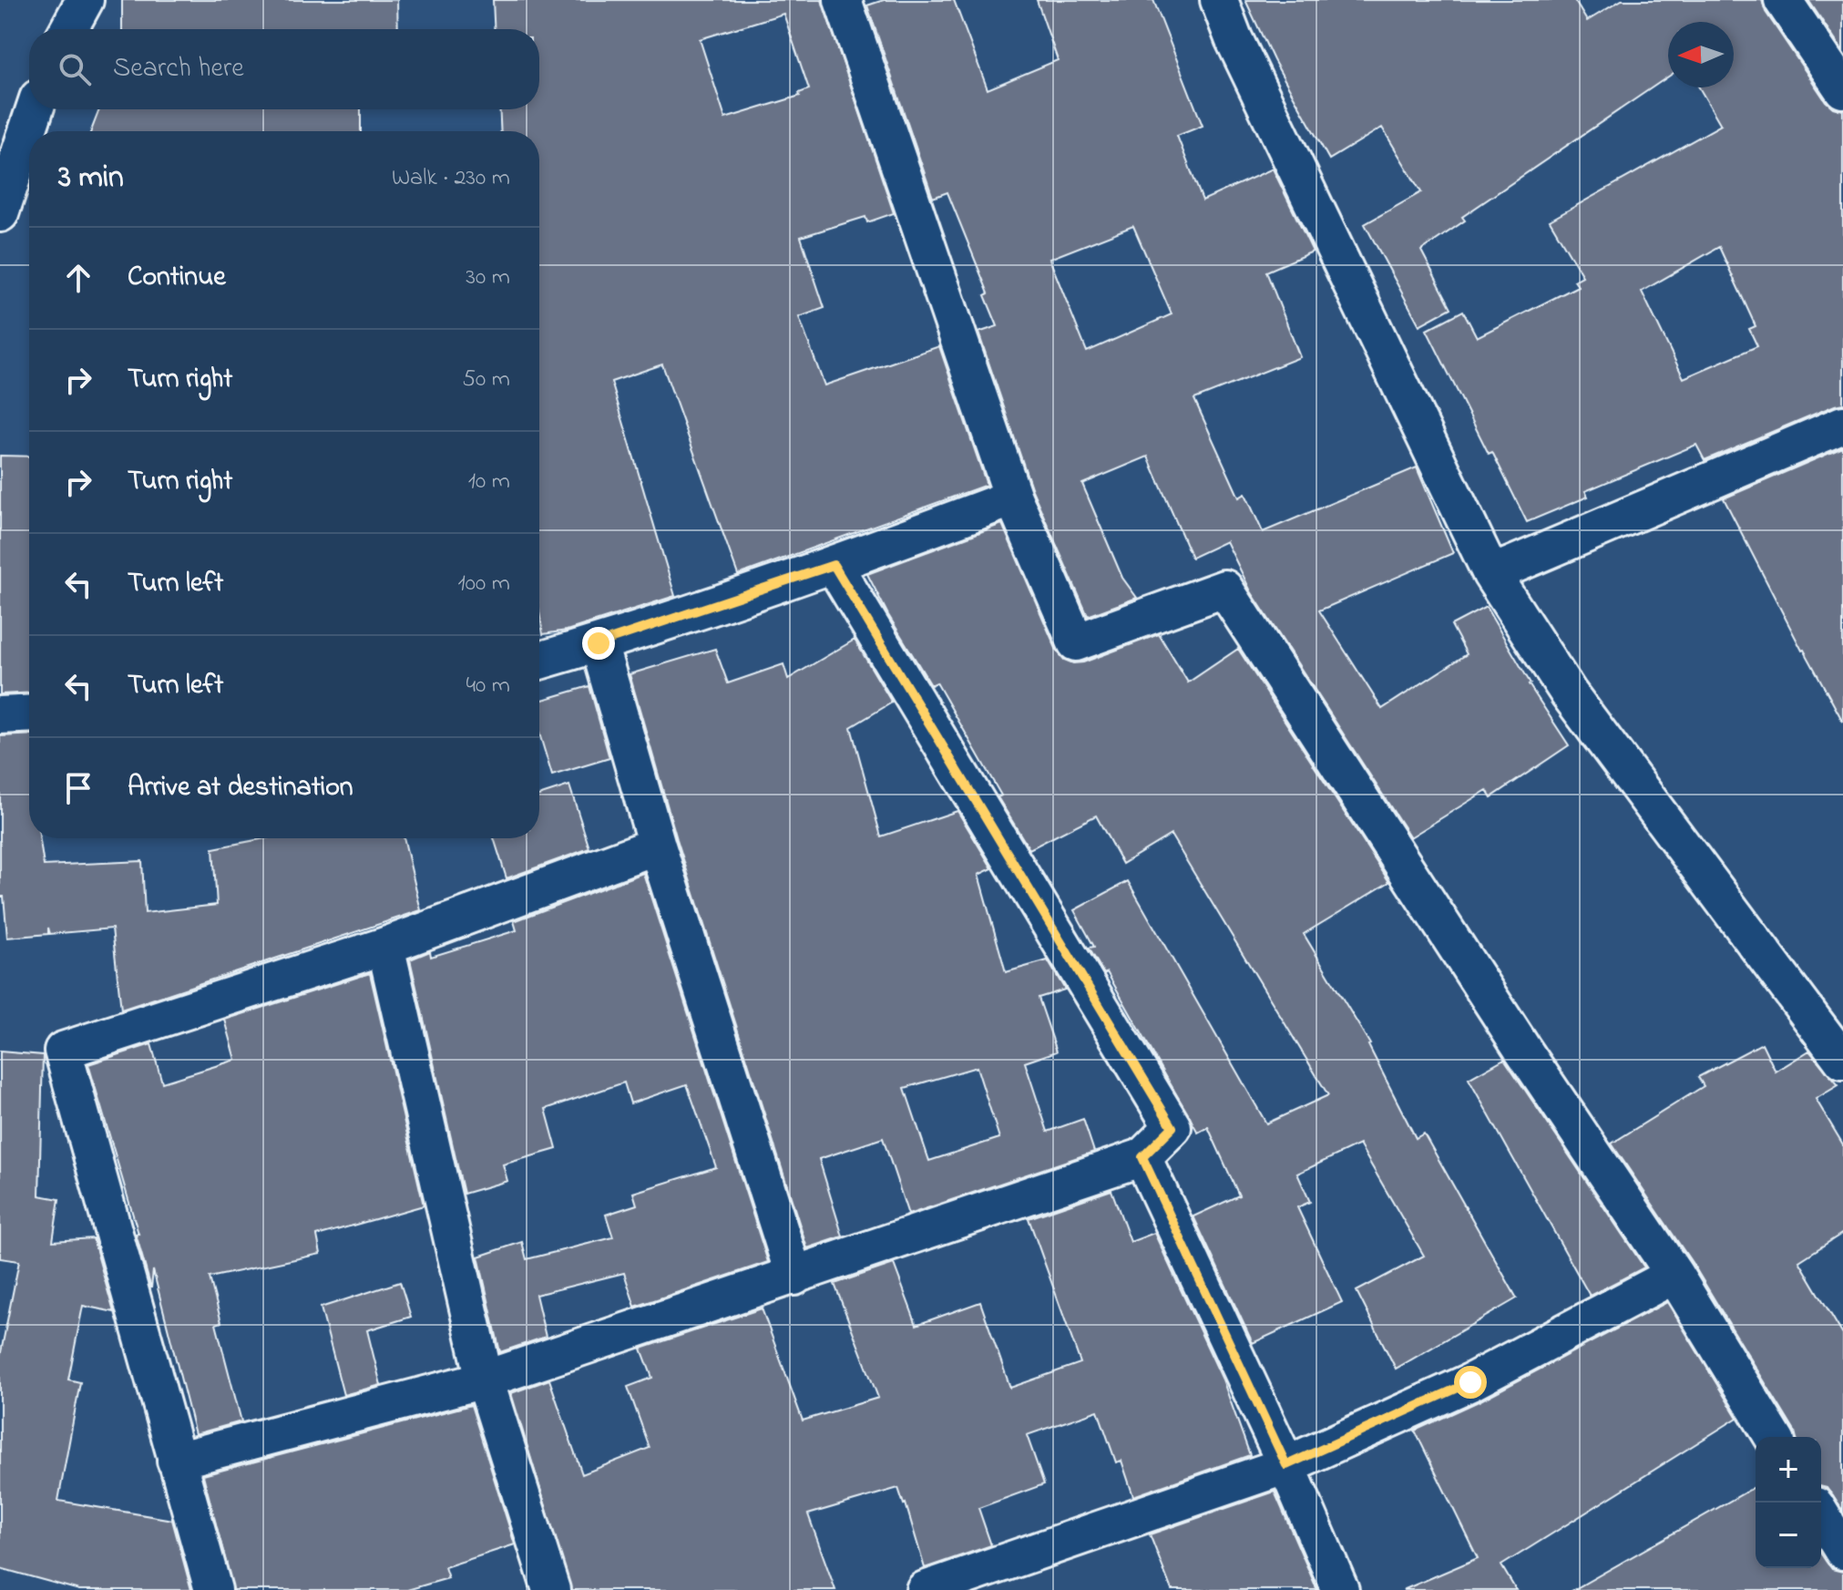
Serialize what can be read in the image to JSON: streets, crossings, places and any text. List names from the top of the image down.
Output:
{
  "north": "left",
  "page": {
    "search": "Search here",
    "heading": ["3 min", "Walk · 230 m"],
    "list": [
      ["Continue", "30 m"],
      ["Turn right", "50 m"],
      ["Turn right", "10 m"],
      ["Turn left", "100 m"],
      ["Turn left", "40 m"],
      "Arrive at destination"
    ],
    "map_buttons": ["+", "−"]
  }
}
